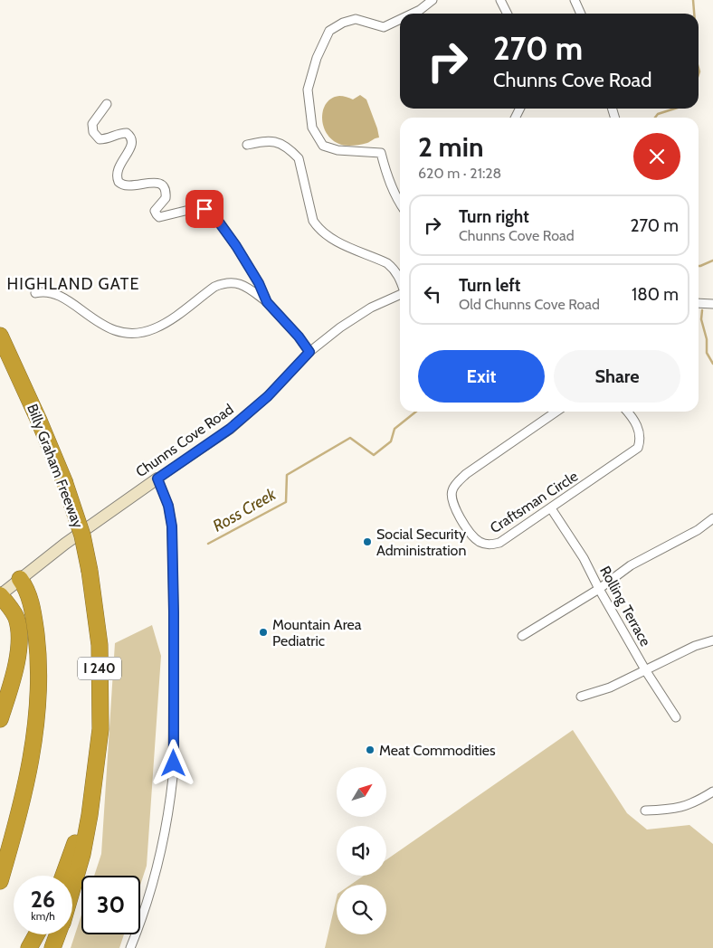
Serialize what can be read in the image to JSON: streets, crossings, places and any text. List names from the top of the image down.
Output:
{
  "streets": {
    "highway": ["Billy Graham Freeway", "I 240"],
    "street": ["Chunns Cove Road", "Craftsman Circle", "Rolling Terrace"]
  },
  "crossings": [
    ["Craftsman Circle", "Rolling Terrace"]
  ],
  "districts": ["HIGHLAND GATE"],
  "water": ["Ross Creek"],
  "places": ["Social Security Administration", "Mountain Area Pediatric", "Meat Commodities"],
  "north": "top right",
  "page": {
    "turn": ["270 m", "Chunns Cove Road"],
    "heading": ["2 min", "620 m · 21:28"],
    "list": [
      {
        "name": "Turn right",
        "note": "Chunns Cove Road",
        "value": "270 m"
      },
      {
        "name": "Turn left",
        "note": "Old Chunns Cove Road",
        "value": "180 m"
      }
    ],
    "buttons": ["Exit", "Share"],
    "speed": "26 km/h",
    "limit": "30"
  }
}
